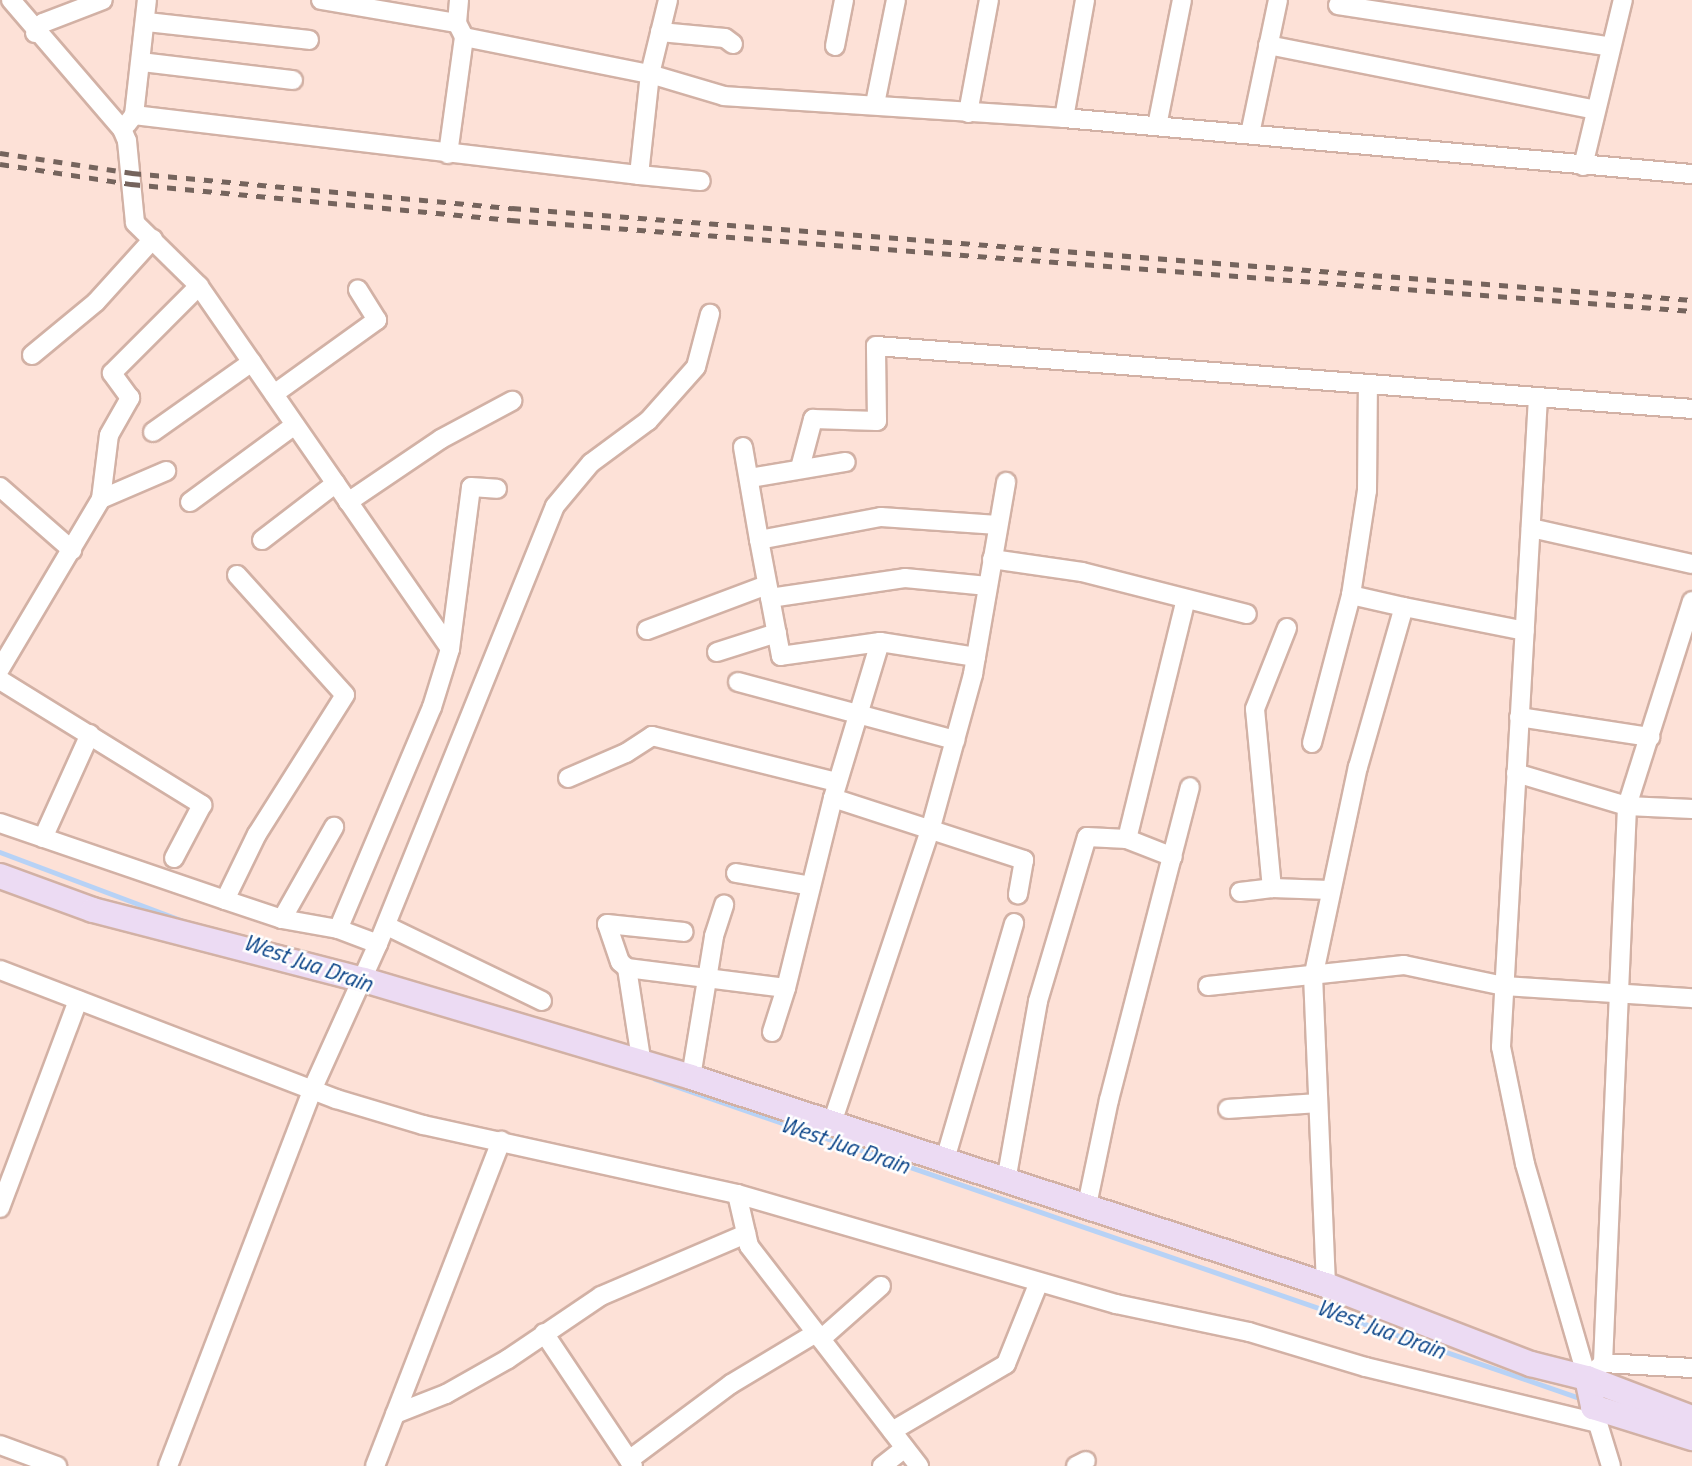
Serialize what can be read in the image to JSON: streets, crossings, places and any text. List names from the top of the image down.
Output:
{
  "water": ["West Jua Drain"]
}
